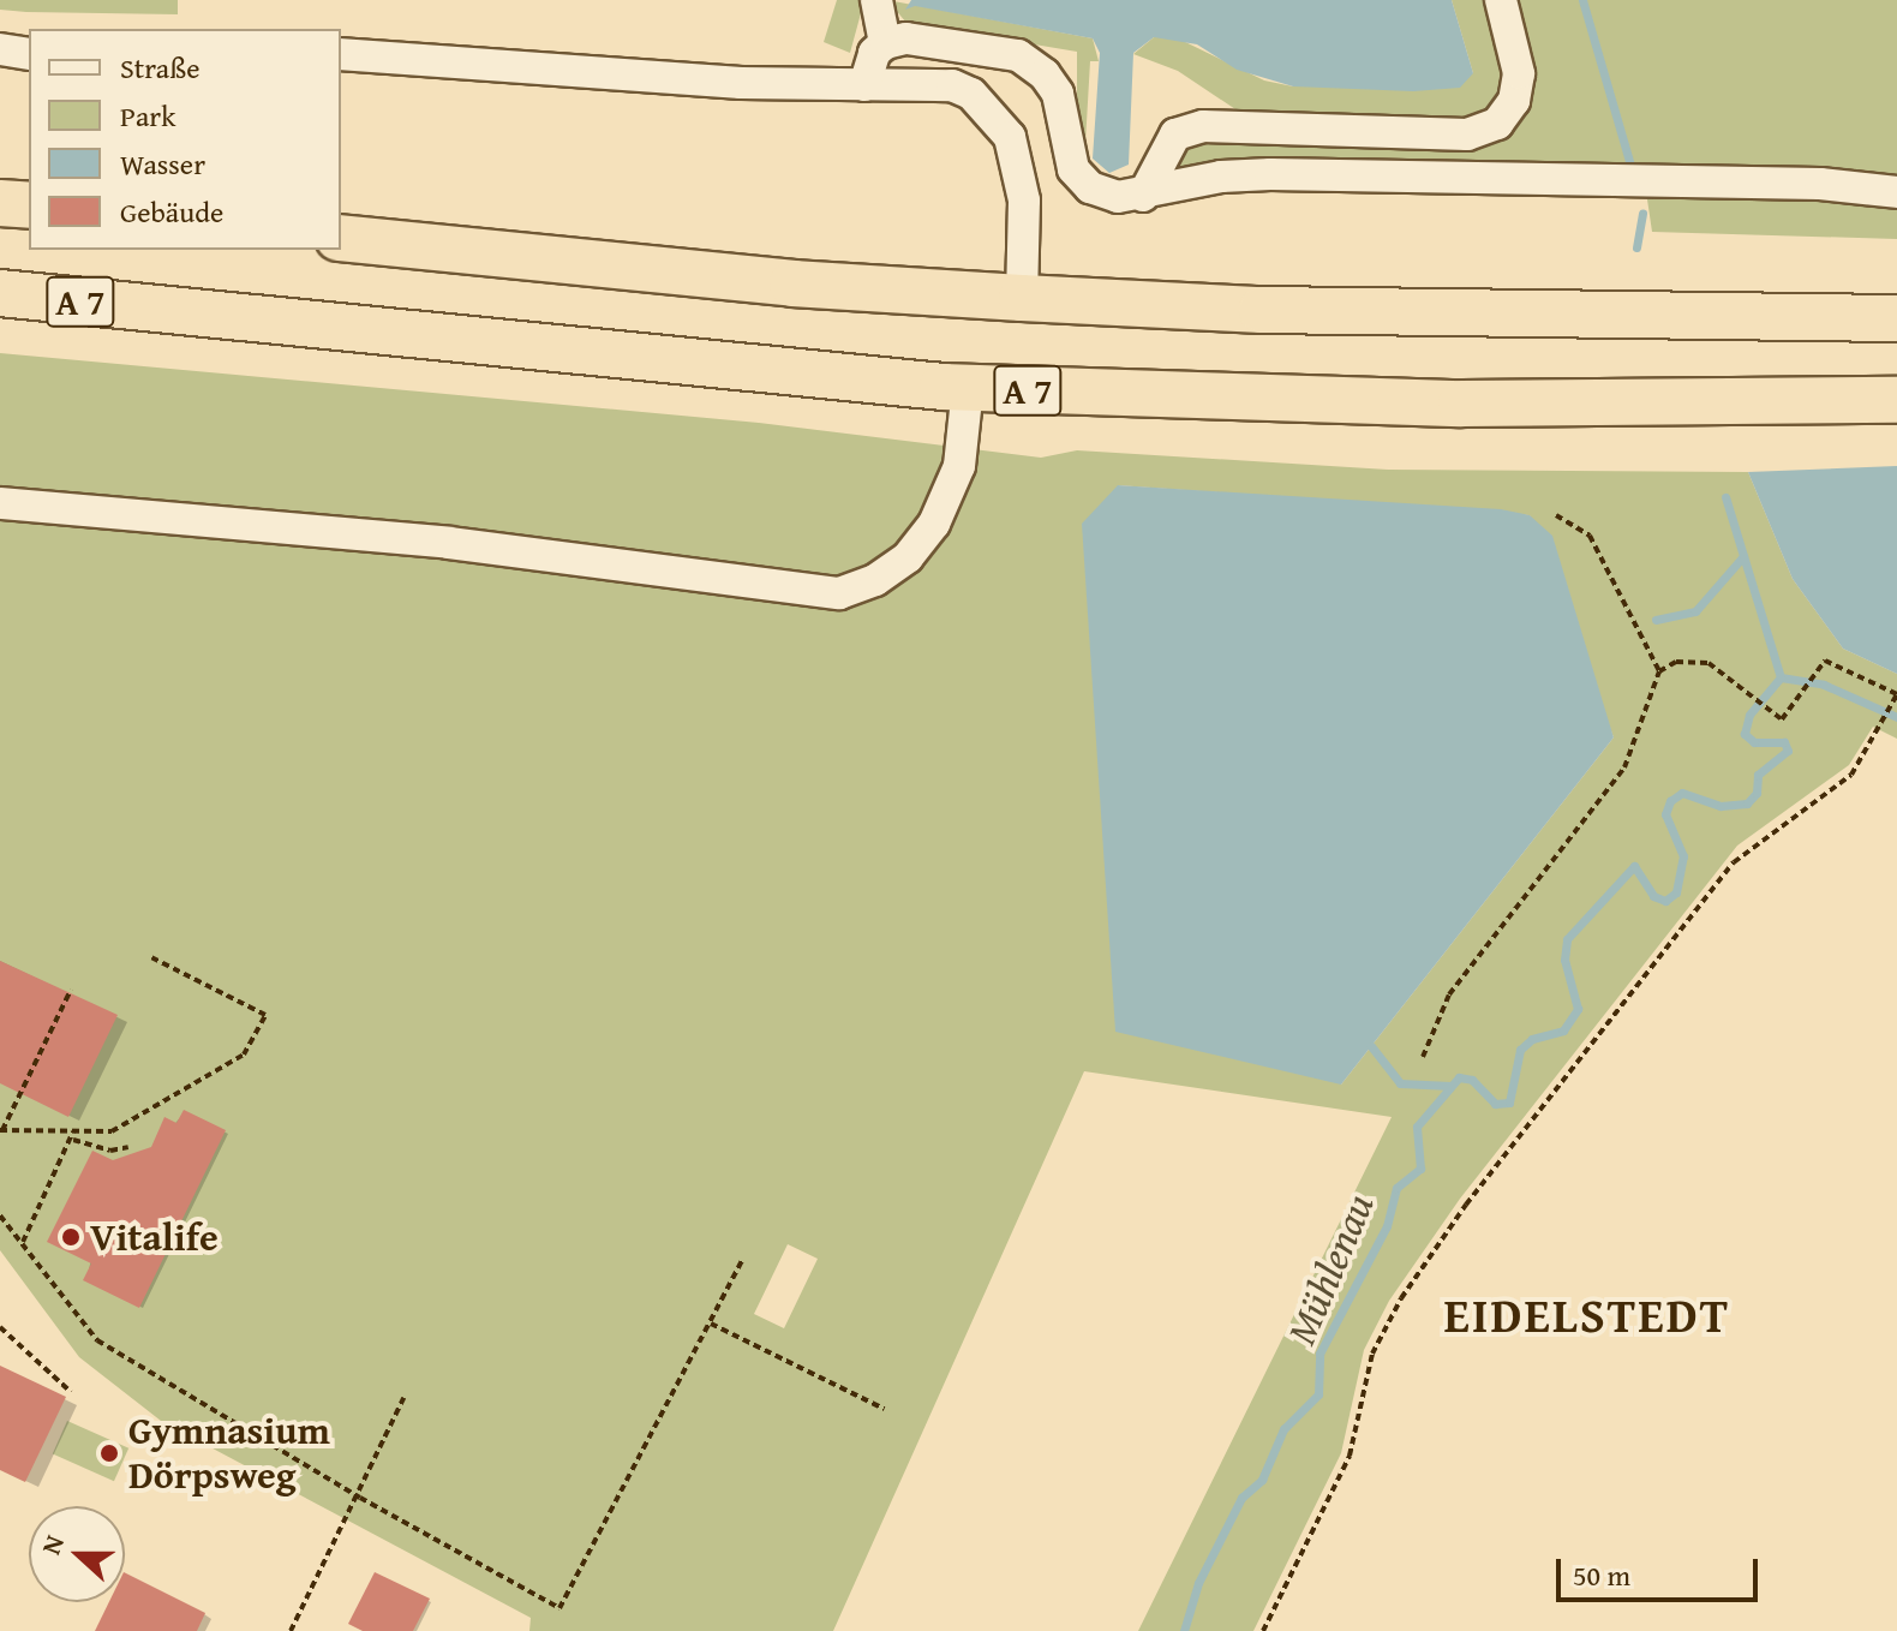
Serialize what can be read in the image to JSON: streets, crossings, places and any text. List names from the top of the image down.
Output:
{
  "streets": {
    "highway": ["A 7"]
  },
  "districts": ["EIDELSTEDT"],
  "water": ["Mühlenau"],
  "places": ["Vitalife", "Gymnasium Dörpsweg"],
  "legend": [
    "Straße",
    "Park",
    "Wasser",
    "Gebäude"
  ],
  "scale_bar": "50 m",
  "north": "left"
}
